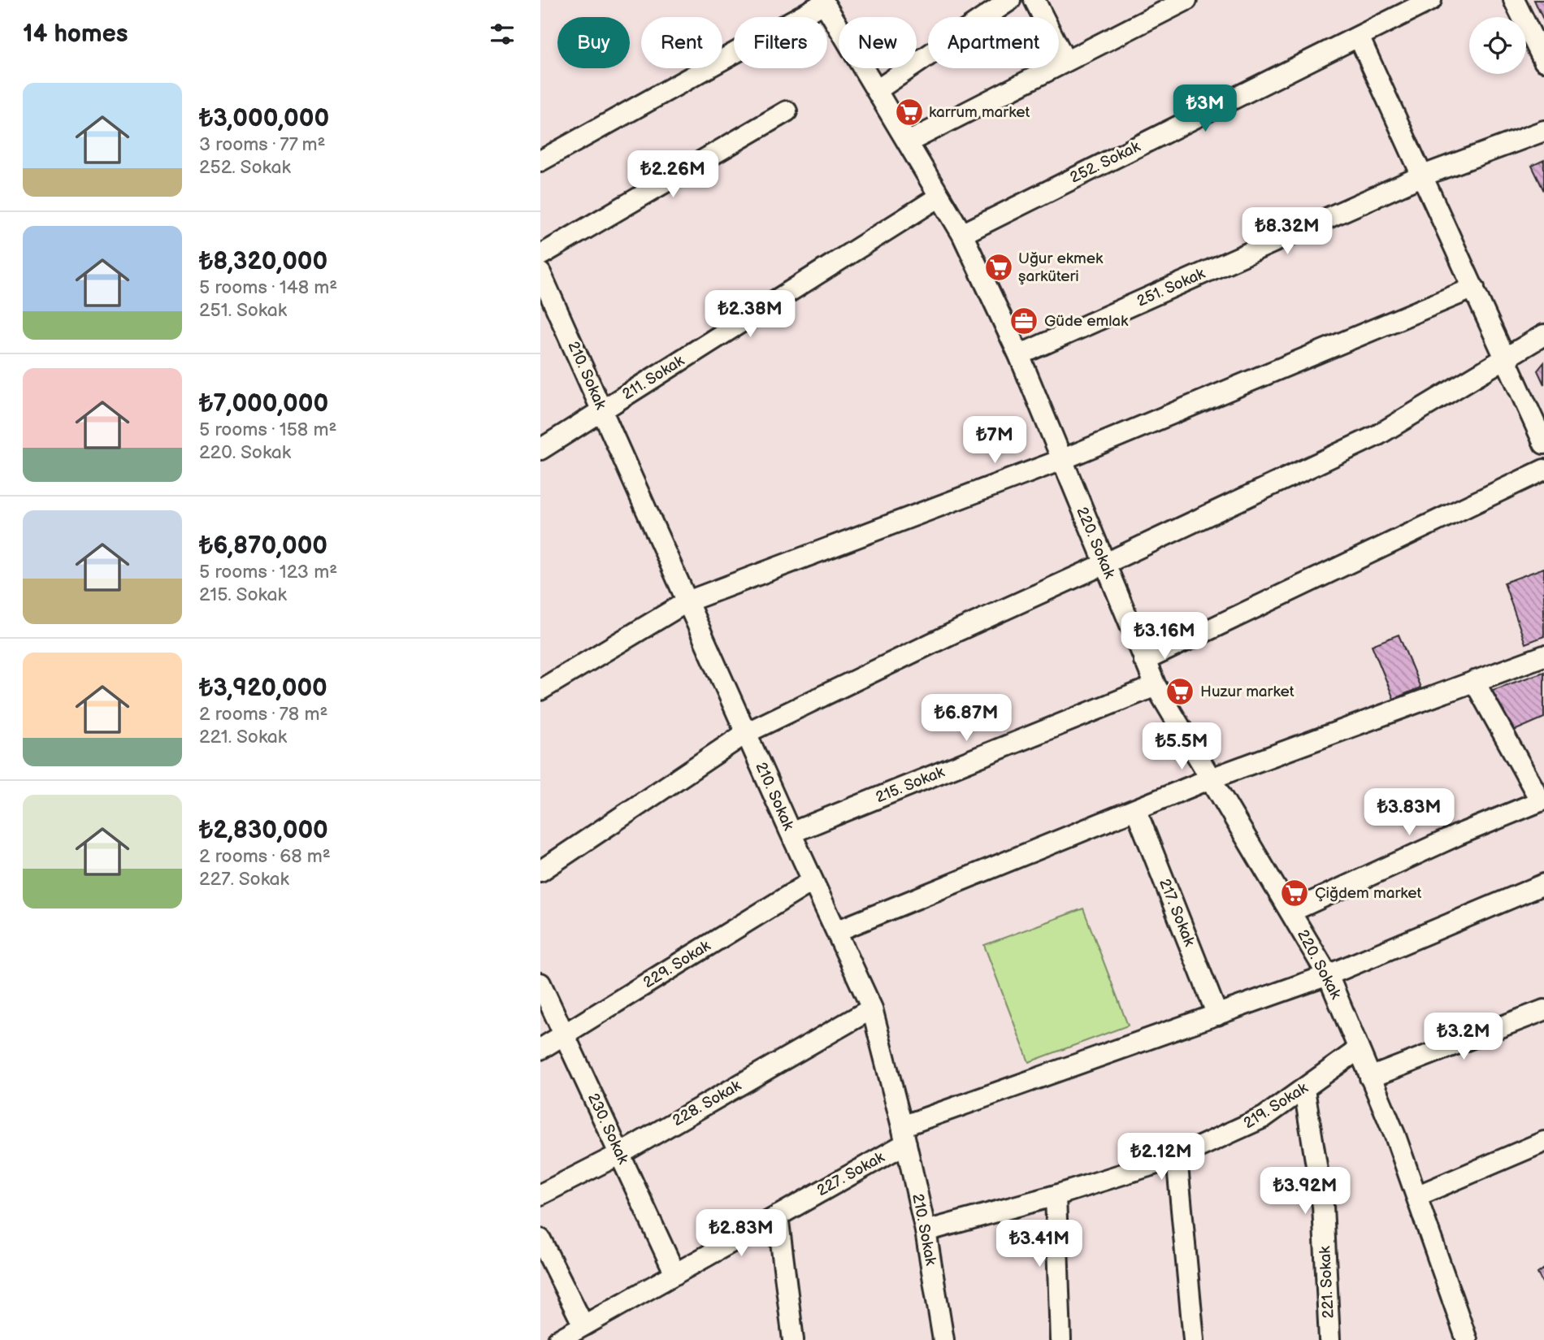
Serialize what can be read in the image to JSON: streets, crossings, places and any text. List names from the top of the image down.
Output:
{
  "streets": {
    "street": [
      "252. Sokak",
      "251. Sokak",
      "210. Sokak",
      "211. Sokak",
      "220. Sokak",
      "215. Sokak",
      "217. Sokak",
      "229. Sokak",
      "228. Sokak",
      "219. Sokak",
      "230. Sokak",
      "227. Sokak",
      "221. Sokak"
    ]
  },
  "crossings": [
    ["252. Sokak", "220. Sokak"],
    ["251. Sokak", "220. Sokak"],
    ["210. Sokak", "211. Sokak"],
    ["210. Sokak", "215. Sokak"],
    ["210. Sokak", "229. Sokak"],
    ["210. Sokak", "228. Sokak"],
    ["210. Sokak", "219. Sokak"],
    ["210. Sokak", "227. Sokak"],
    ["211. Sokak", "220. Sokak"],
    ["220. Sokak", "215. Sokak"],
    ["220. Sokak", "219. Sokak"],
    ["220. Sokak", "227. Sokak"],
    ["217. Sokak", "227. Sokak"],
    ["229. Sokak", "230. Sokak"],
    ["228. Sokak", "230. Sokak"],
    ["219. Sokak", "221. Sokak"],
    ["230. Sokak", "227. Sokak"]
  ],
  "places": {
    "supermarket": [
      "karrum market",
      "Uğur ekmek şarküteri",
      "Huzur market",
      "Çiğdem market"
    ],
    "office": ["Güde emlak"]
  },
  "page": {
    "heading": "14 homes",
    "chip": [
      "Buy",
      "Rent",
      "Filters",
      "New",
      "Apartment"
    ],
    "list": [
      {
        "name": "₺3,000,000",
        "note": "3 rooms · 77 m² · 252. Sokak"
      },
      {
        "name": "₺8,320,000",
        "note": "5 rooms · 148 m² · 251. Sokak"
      },
      {
        "name": "₺7,000,000",
        "note": "5 rooms · 158 m² · 220. Sokak"
      },
      {
        "name": "₺6,870,000",
        "note": "5 rooms · 123 m² · 215. Sokak"
      },
      {
        "name": "₺3,920,000",
        "note": "2 rooms · 78 m² · 221. Sokak"
      },
      {
        "name": "₺2,830,000",
        "note": "2 rooms · 68 m² · 227. Sokak"
      }
    ],
    "price": [
      "₺3M",
      "₺2.26M",
      "₺8.32M",
      "₺2.38M",
      "₺7M",
      "₺3.16M",
      "₺6.87M",
      "₺5.5M",
      "₺3.83M",
      "₺3.2M",
      "₺2.12M",
      "₺3.92M",
      "₺2.83M",
      "₺3.41M"
    ]
  }
}
